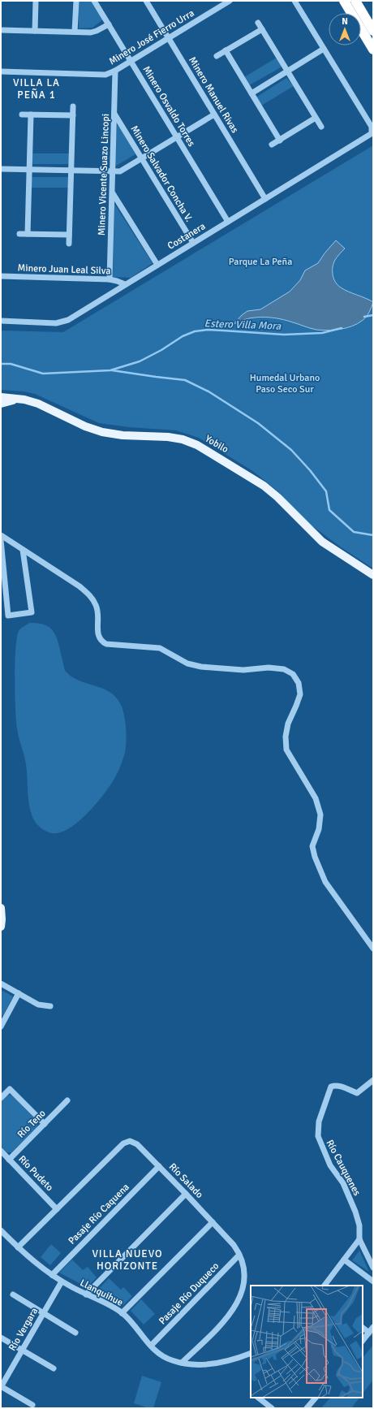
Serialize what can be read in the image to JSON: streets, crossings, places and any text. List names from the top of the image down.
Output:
{
  "streets": {
    "main road": ["Yobilo"],
    "street": [
      "Minero José Fierro Urra",
      "Minero Manuel Rivas",
      "Minero Osvaldo Torres",
      "Minero Salvador Concha V.",
      "Minero Vicente Suazo Lincopi",
      "Costanera",
      "Minero Juan Leal Silva",
      "Río Teno",
      "Río Cauquenes",
      "Río Pudeto",
      "Río Salado",
      "Pasaje Río Caquena",
      "Llanquihue",
      "Pasaje Río Duqueco",
      "Río Vergara"
    ]
  },
  "crossings": [
    ["Minero José Fierro Urra", "Minero Manuel Rivas"],
    ["Minero José Fierro Urra", "Minero Osvaldo Torres"],
    ["Minero José Fierro Urra", "Minero Vicente Suazo Lincopi"],
    ["Minero Manuel Rivas", "Costanera"],
    ["Minero Osvaldo Torres", "Costanera"],
    ["Minero Salvador Concha V.", "Minero Vicente Suazo Lincopi"],
    ["Minero Salvador Concha V.", "Costanera"],
    ["Minero Vicente Suazo Lincopi", "Minero Juan Leal Silva"],
    ["Costanera", "Minero Juan Leal Silva"],
    ["Río Teno", "Río Pudeto"],
    ["Río Pudeto", "Río Salado"],
    ["Río Salado", "Pasaje Río Caquena"],
    ["Río Salado", "Llanquihue"],
    ["Río Salado", "Pasaje Río Duqueco"],
    ["Pasaje Río Caquena", "Llanquihue"],
    ["Llanquihue", "Pasaje Río Duqueco"],
    ["Llanquihue", "Río Vergara"]
  ],
  "districts": ["VILLA LA PEÑA 1", "VILLA NUEVO HORIZONTE"],
  "water": ["Estero Villa Mora"],
  "parks": ["Parque La Peña", "Humedal Urbano Paso Seco Sur"],
  "north": "top"
}
